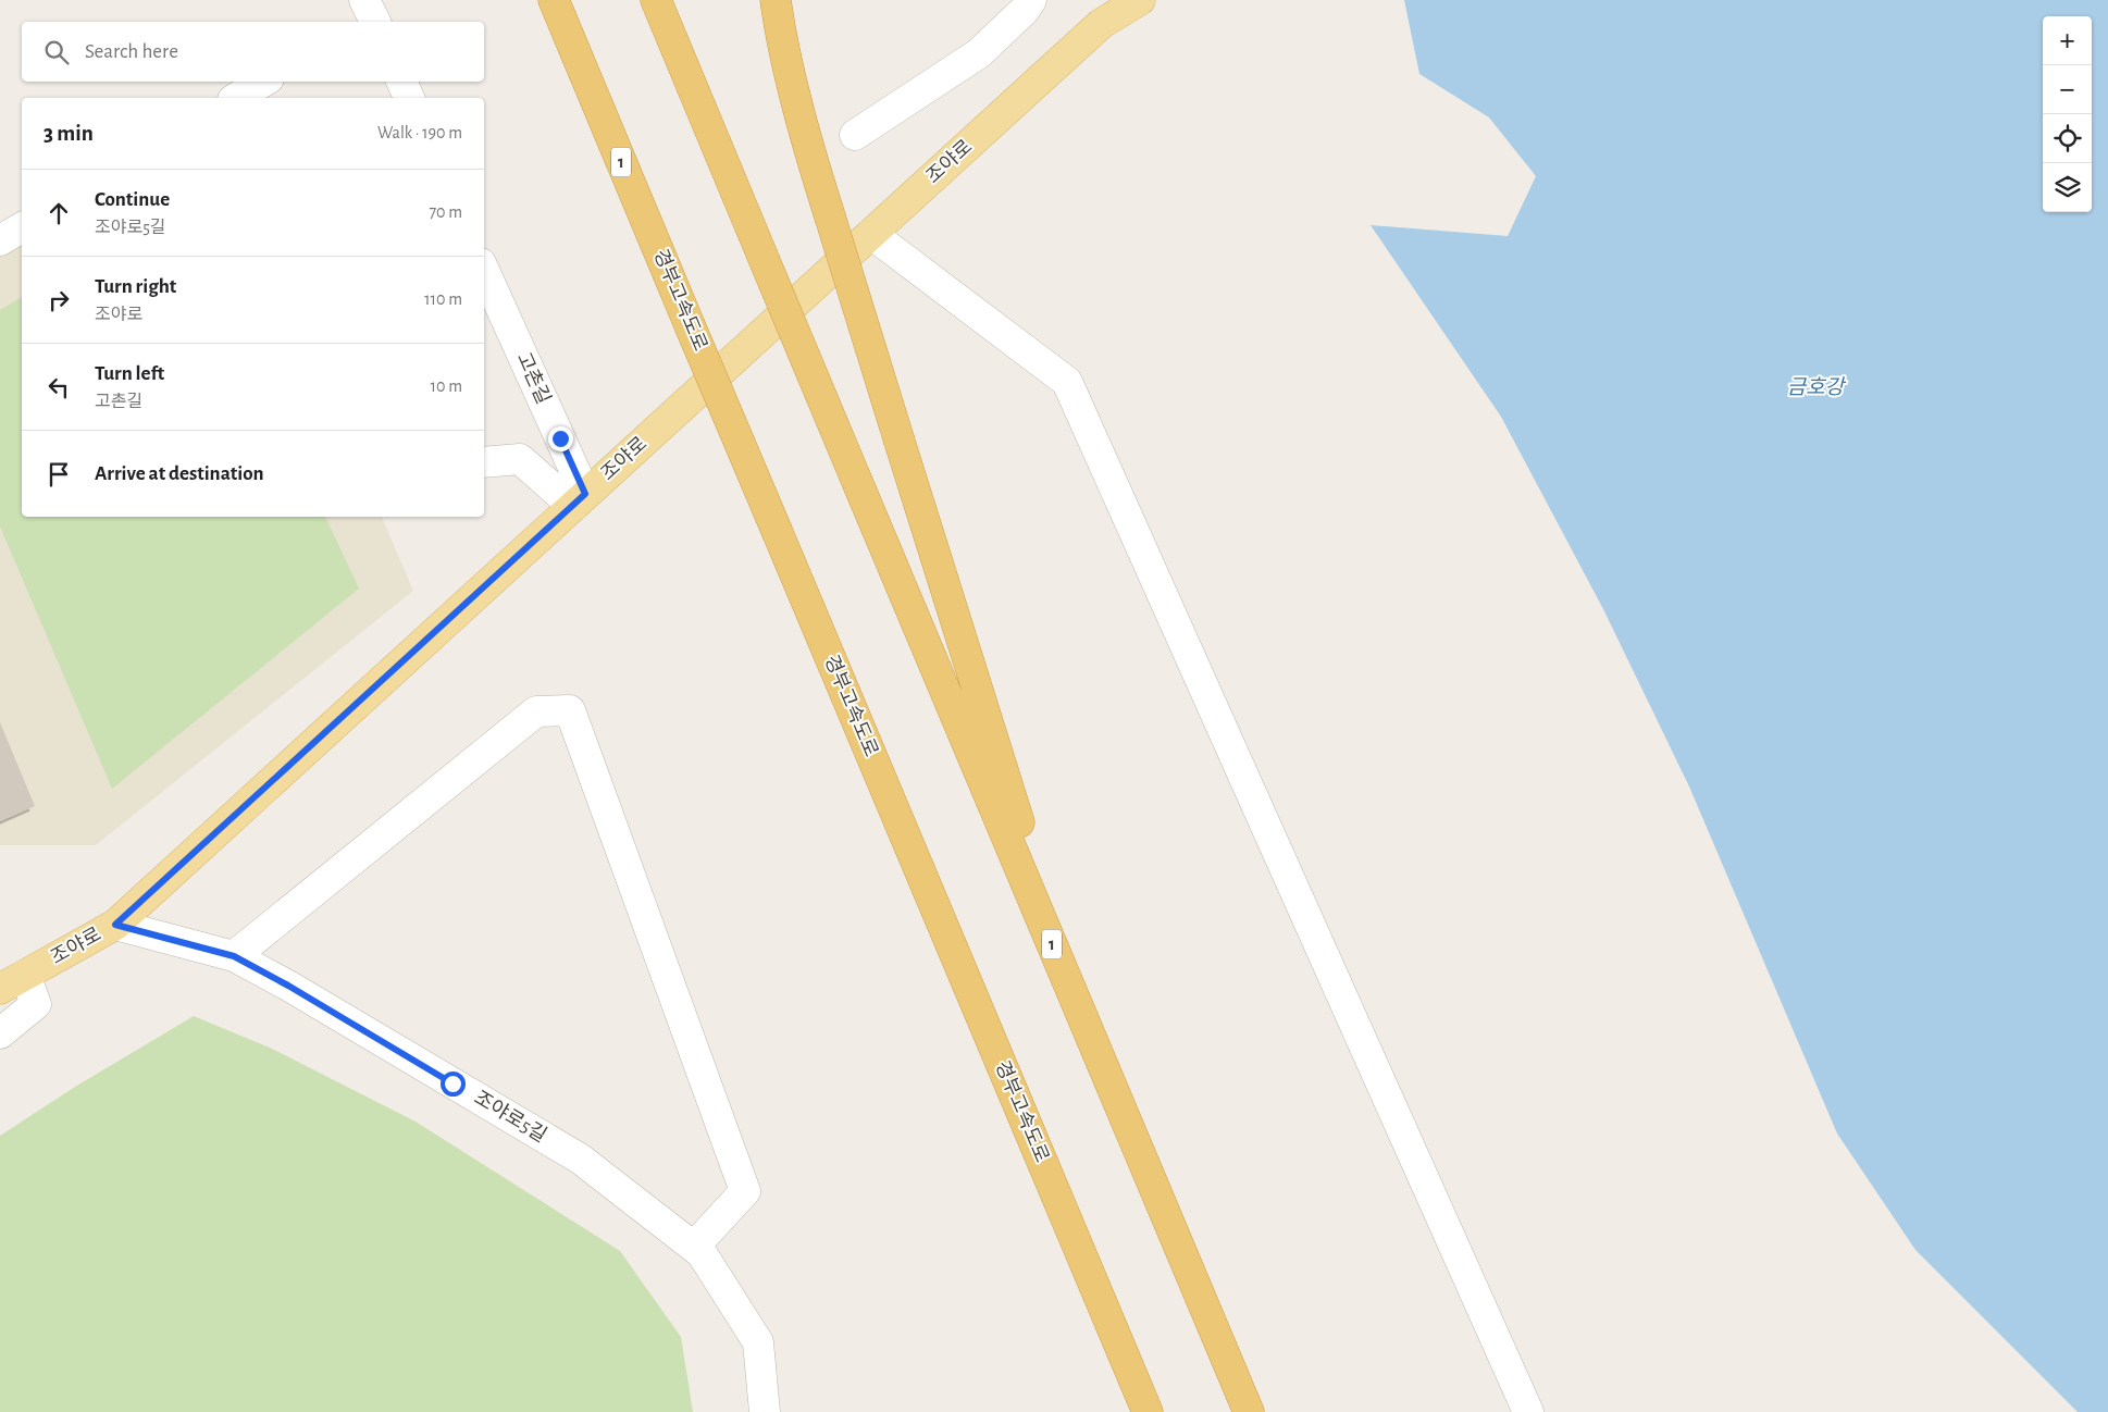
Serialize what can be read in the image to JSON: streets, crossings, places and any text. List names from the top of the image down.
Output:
{
  "streets": {
    "highway": ["1", "경부고속도로"],
    "main road": ["조야로"],
    "street": ["고촌길", "조야로5길"]
  },
  "crossings": [
    ["조야로", "고촌길"],
    ["조야로", "조야로5길"]
  ],
  "water": ["금호강"],
  "page": {
    "map_buttons": ["+", "−"],
    "search": "Search here",
    "heading": ["3 min", "Walk · 190 m"],
    "list": [
      ["Continue", "조야로5길", "70 m"],
      ["Turn right", "조야로", "110 m"],
      ["Turn left", "고촌길", "10 m"],
      "Arrive at destination"
    ]
  }
}
